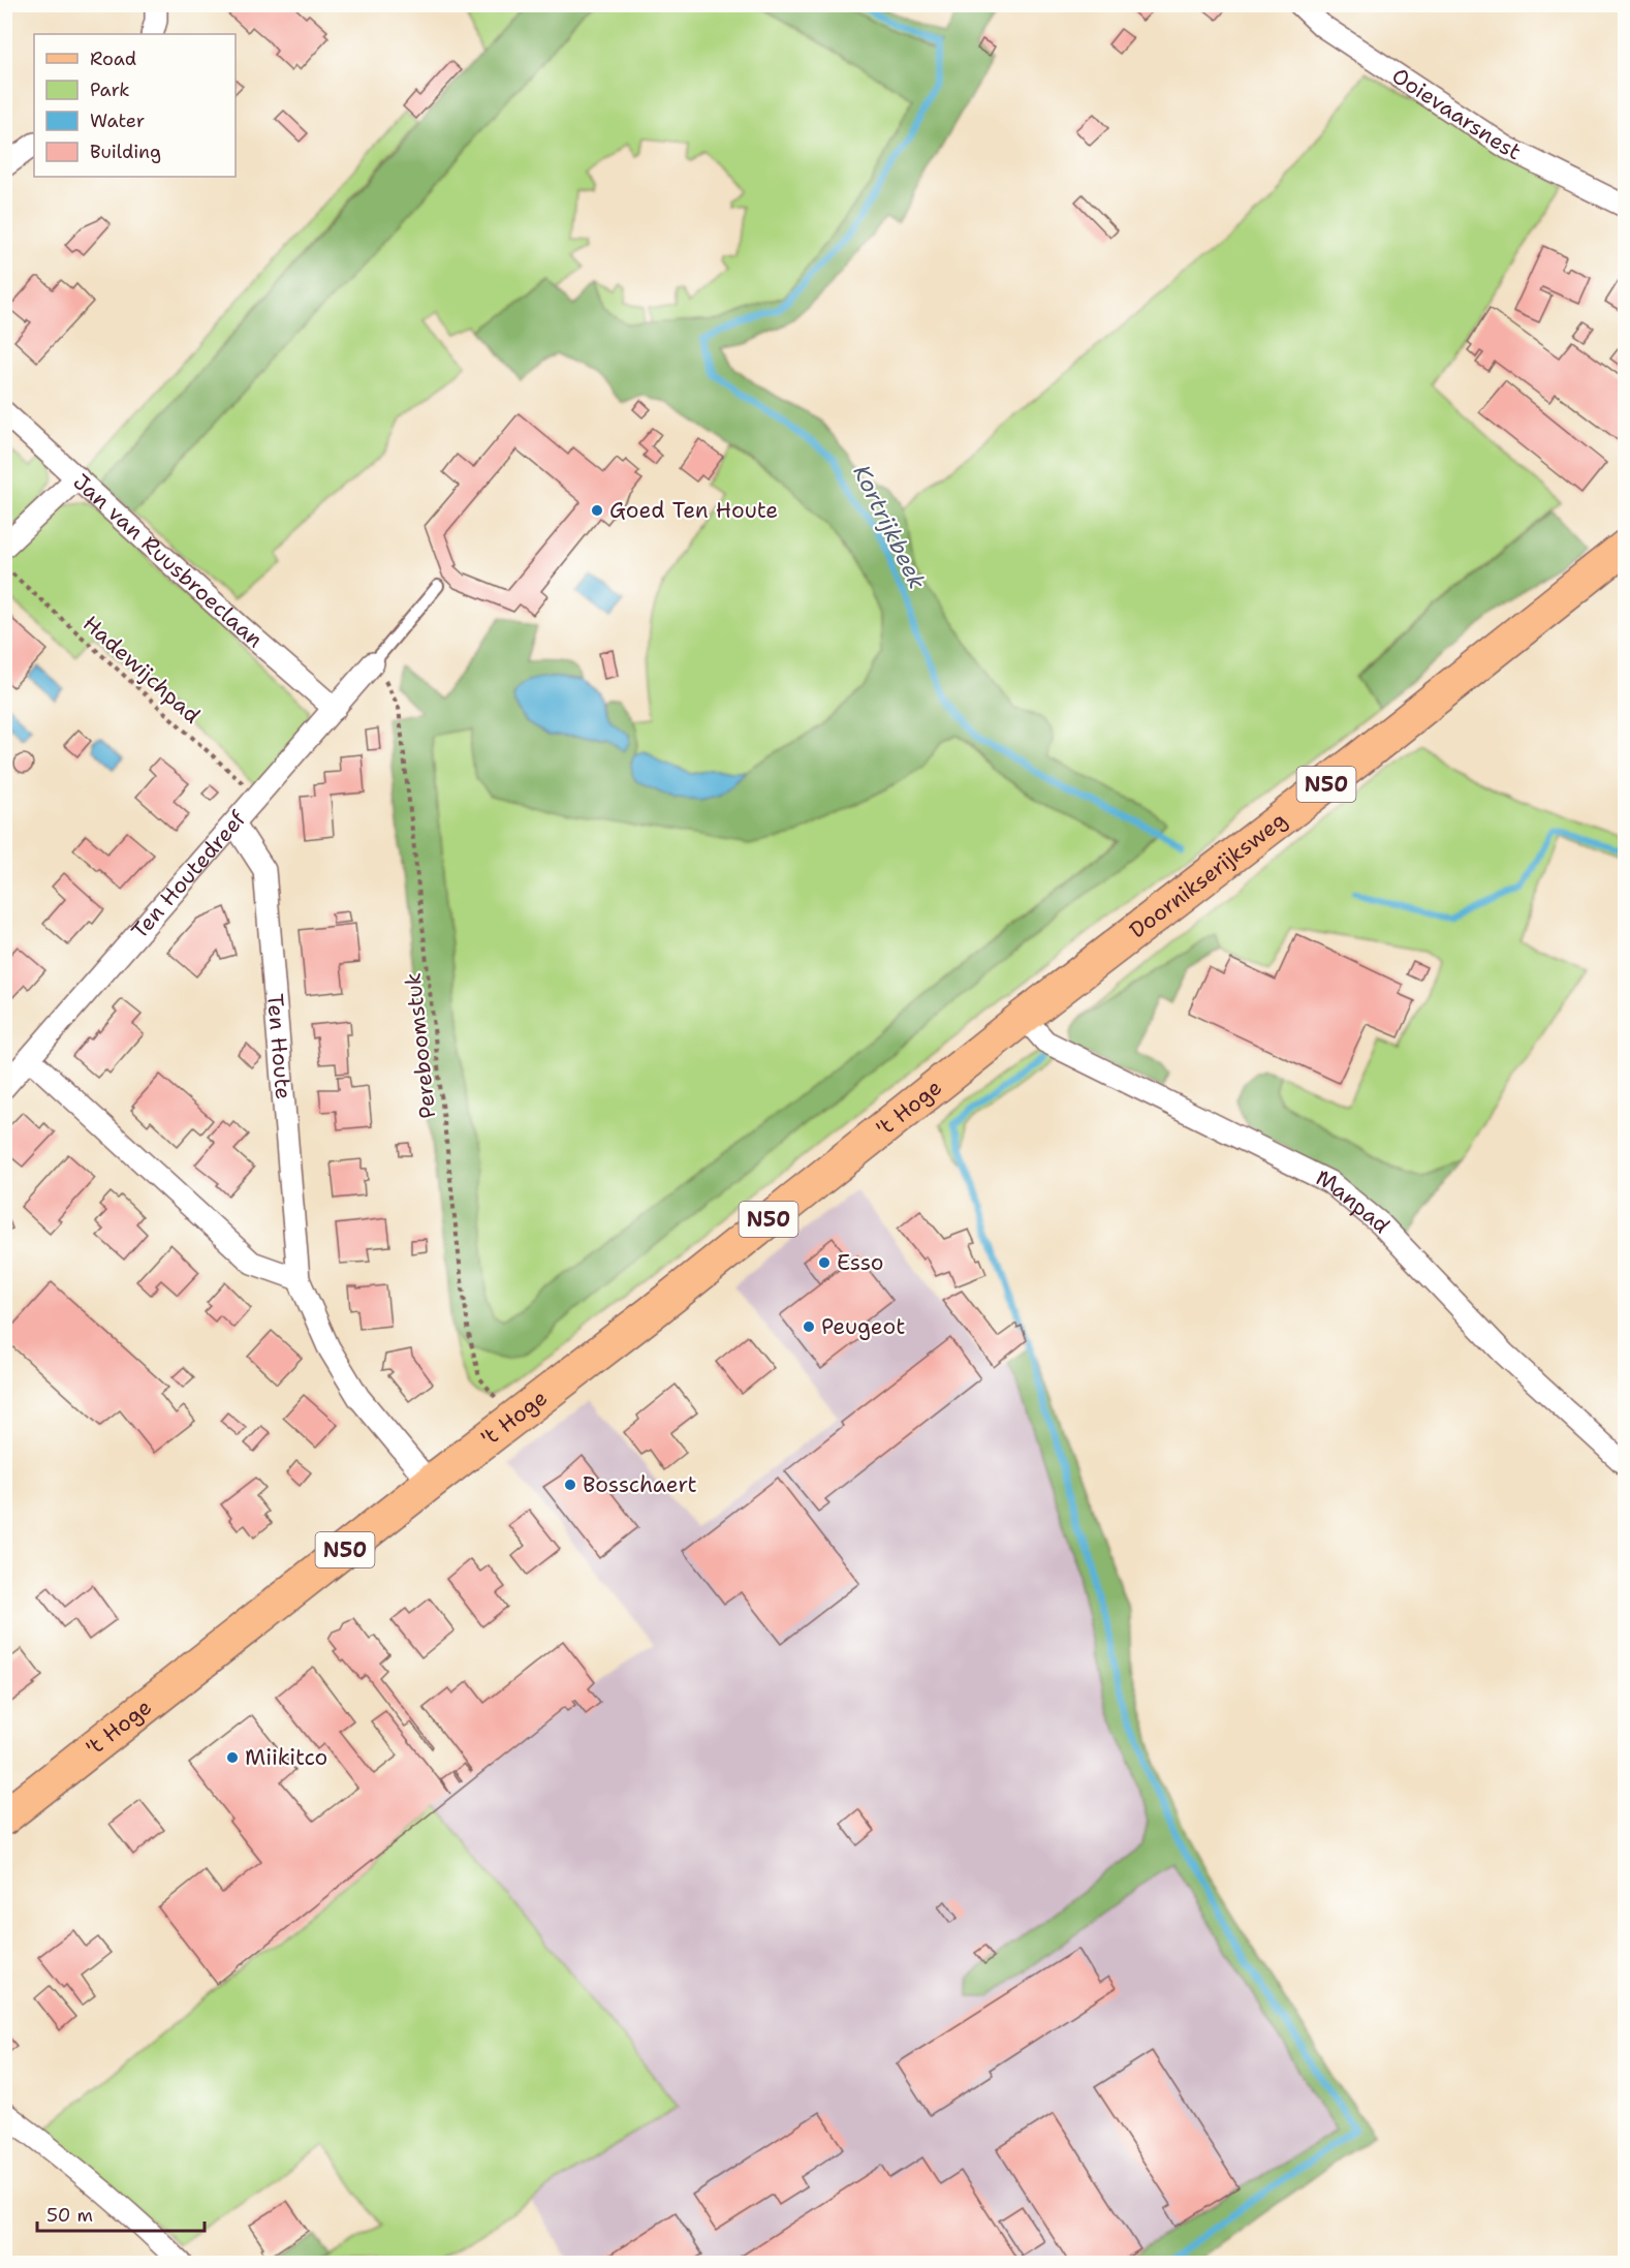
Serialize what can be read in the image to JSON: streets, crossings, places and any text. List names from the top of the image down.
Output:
{
  "streets": {
    "main road": ["N50", "Doornikserijksweg", "'t Hoge"],
    "street": [
      "Ooievaarsnest",
      "Jan van Ruusbroeclaan",
      "Ten Houtedreef",
      "Ten Houte",
      "Manpad"
    ],
    "path": ["Hadewijchpad", "Pereboomstuk"]
  },
  "crossings": [
    ["Jan van Ruusbroeclaan", "Ten Houtedreef"],
    ["Hadewijchpad", "Ten Houtedreef"],
    ["Ten Houtedreef", "Pereboomstuk"],
    ["Ten Houtedreef", "Ten Houte"],
    ["Doornikserijksweg", "'t Hoge"],
    ["Doornikserijksweg", "Manpad"],
    ["Pereboomstuk", "'t Hoge"],
    ["Ten Houte", "'t Hoge"],
    ["'t Hoge", "Manpad"]
  ],
  "water": ["Kortrijkbeek"],
  "places": [
    "Goed Ten Houte",
    "Esso",
    "Peugeot",
    "Bosschaert",
    "Miikitco"
  ],
  "legend": [
    "Road",
    "Park",
    "Water",
    "Building"
  ],
  "scale_bar": "50 m"
}
